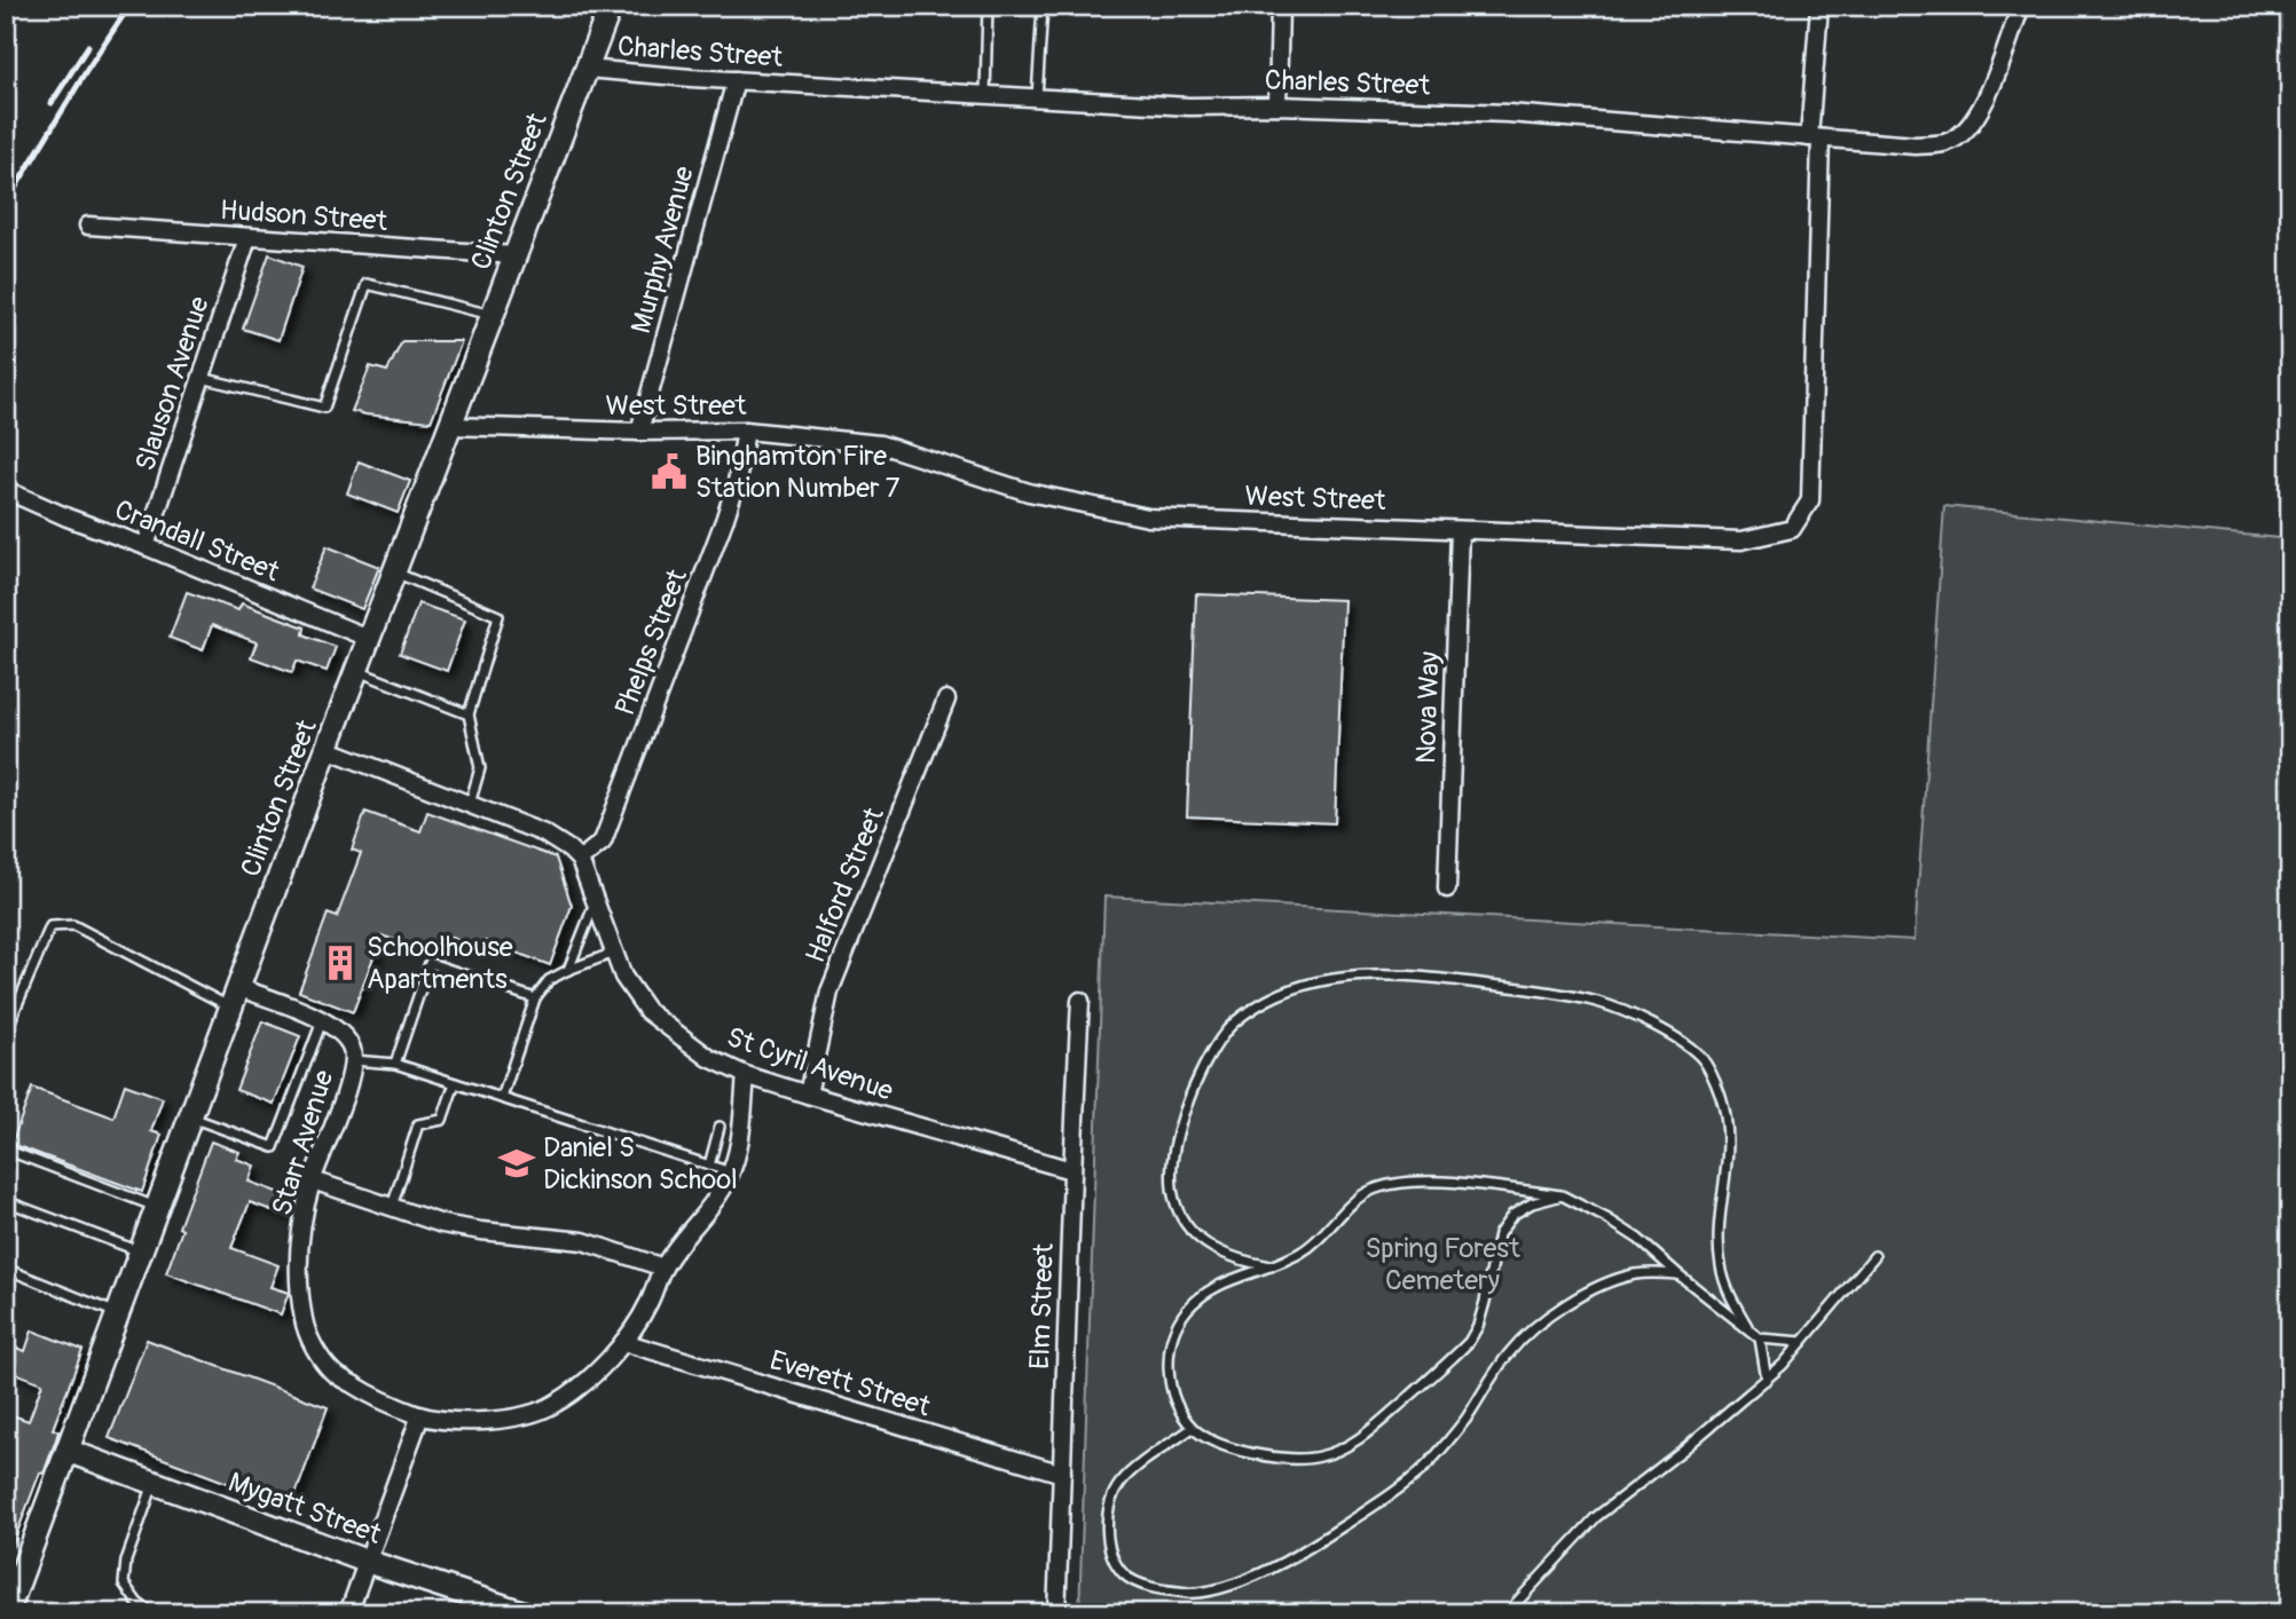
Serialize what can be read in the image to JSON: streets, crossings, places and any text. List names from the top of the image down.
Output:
{
  "streets": {
    "street": [
      "Charles Street",
      "Clinton Street",
      "Hudson Street",
      "Murphy Avenue",
      "Slauson Avenue",
      "West Street",
      "Crandall Street",
      "Phelps Street",
      "Nova Way",
      "Halford Street",
      "St Cyril Avenue",
      "Starr Avenue",
      "Elm Street",
      "Everett Street",
      "Mygatt Street"
    ]
  },
  "crossings": [
    ["Charles Street", "Clinton Street"],
    ["Charles Street", "Murphy Avenue"],
    ["Charles Street", "West Street"],
    ["Clinton Street", "Hudson Street"],
    ["Clinton Street", "West Street"],
    ["Clinton Street", "Crandall Street"],
    ["Clinton Street", "Starr Avenue"],
    ["Clinton Street", "Mygatt Street"],
    ["Hudson Street", "Slauson Avenue"],
    ["Murphy Avenue", "West Street"],
    ["Slauson Avenue", "Crandall Street"],
    ["West Street", "Phelps Street"],
    ["West Street", "Nova Way"],
    ["Phelps Street", "St Cyril Avenue"],
    ["Halford Street", "St Cyril Avenue"],
    ["St Cyril Avenue", "Starr Avenue"],
    ["St Cyril Avenue", "Elm Street"],
    ["Starr Avenue", "Everett Street"],
    ["Elm Street", "Everett Street"]
  ],
  "parks": ["Spring Forest Cemetery"],
  "places": {
    "public building": ["Binghamton Fire Station Number 7"],
    "building": ["Schoolhouse Apartments"],
    "school or university": ["Daniel S Dickinson School"]
  }
}
